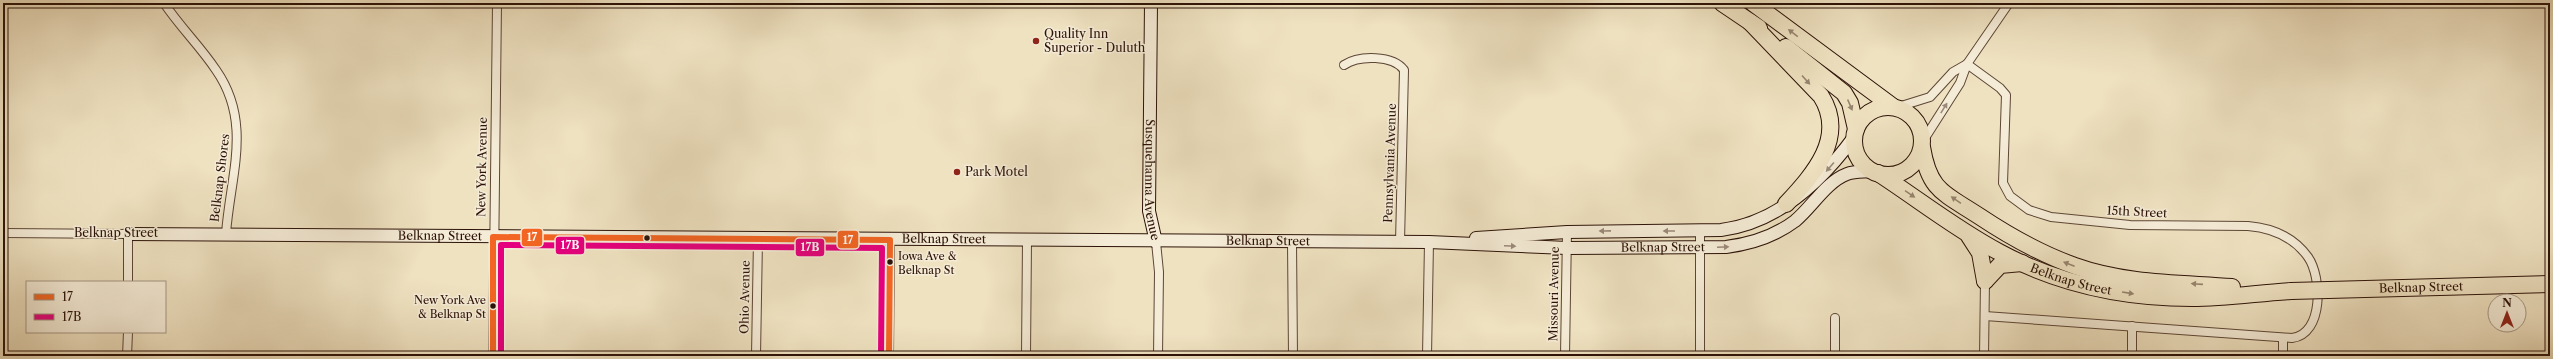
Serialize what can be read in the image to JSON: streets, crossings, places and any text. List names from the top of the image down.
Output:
{
  "streets": {
    "highway": ["Belknap Street"],
    "street": [
      "Pennsylvania Avenue",
      "New York Avenue",
      "Belknap Shores",
      "Susquehanna Avenue",
      "15th Street",
      "Missouri Avenue",
      "Ohio Avenue"
    ]
  },
  "crossings": [
    ["Pennsylvania Avenue", "Belknap Street"],
    ["New York Avenue", "Belknap Street"],
    ["Belknap Shores", "Belknap Street"],
    ["Susquehanna Avenue", "Belknap Street"],
    ["Belknap Street", "Missouri Avenue"],
    ["Belknap Street", "Ohio Avenue"]
  ],
  "places": [
    "Quality Inn Superior - Duluth",
    "Park Motel",
    "Iowa Ave & Belknap St",
    "New York Ave & Belknap St"
  ],
  "lines": ["transit line 17", "transit line 17B"],
  "legend": ["17", "17B"],
  "north": "top"
}
